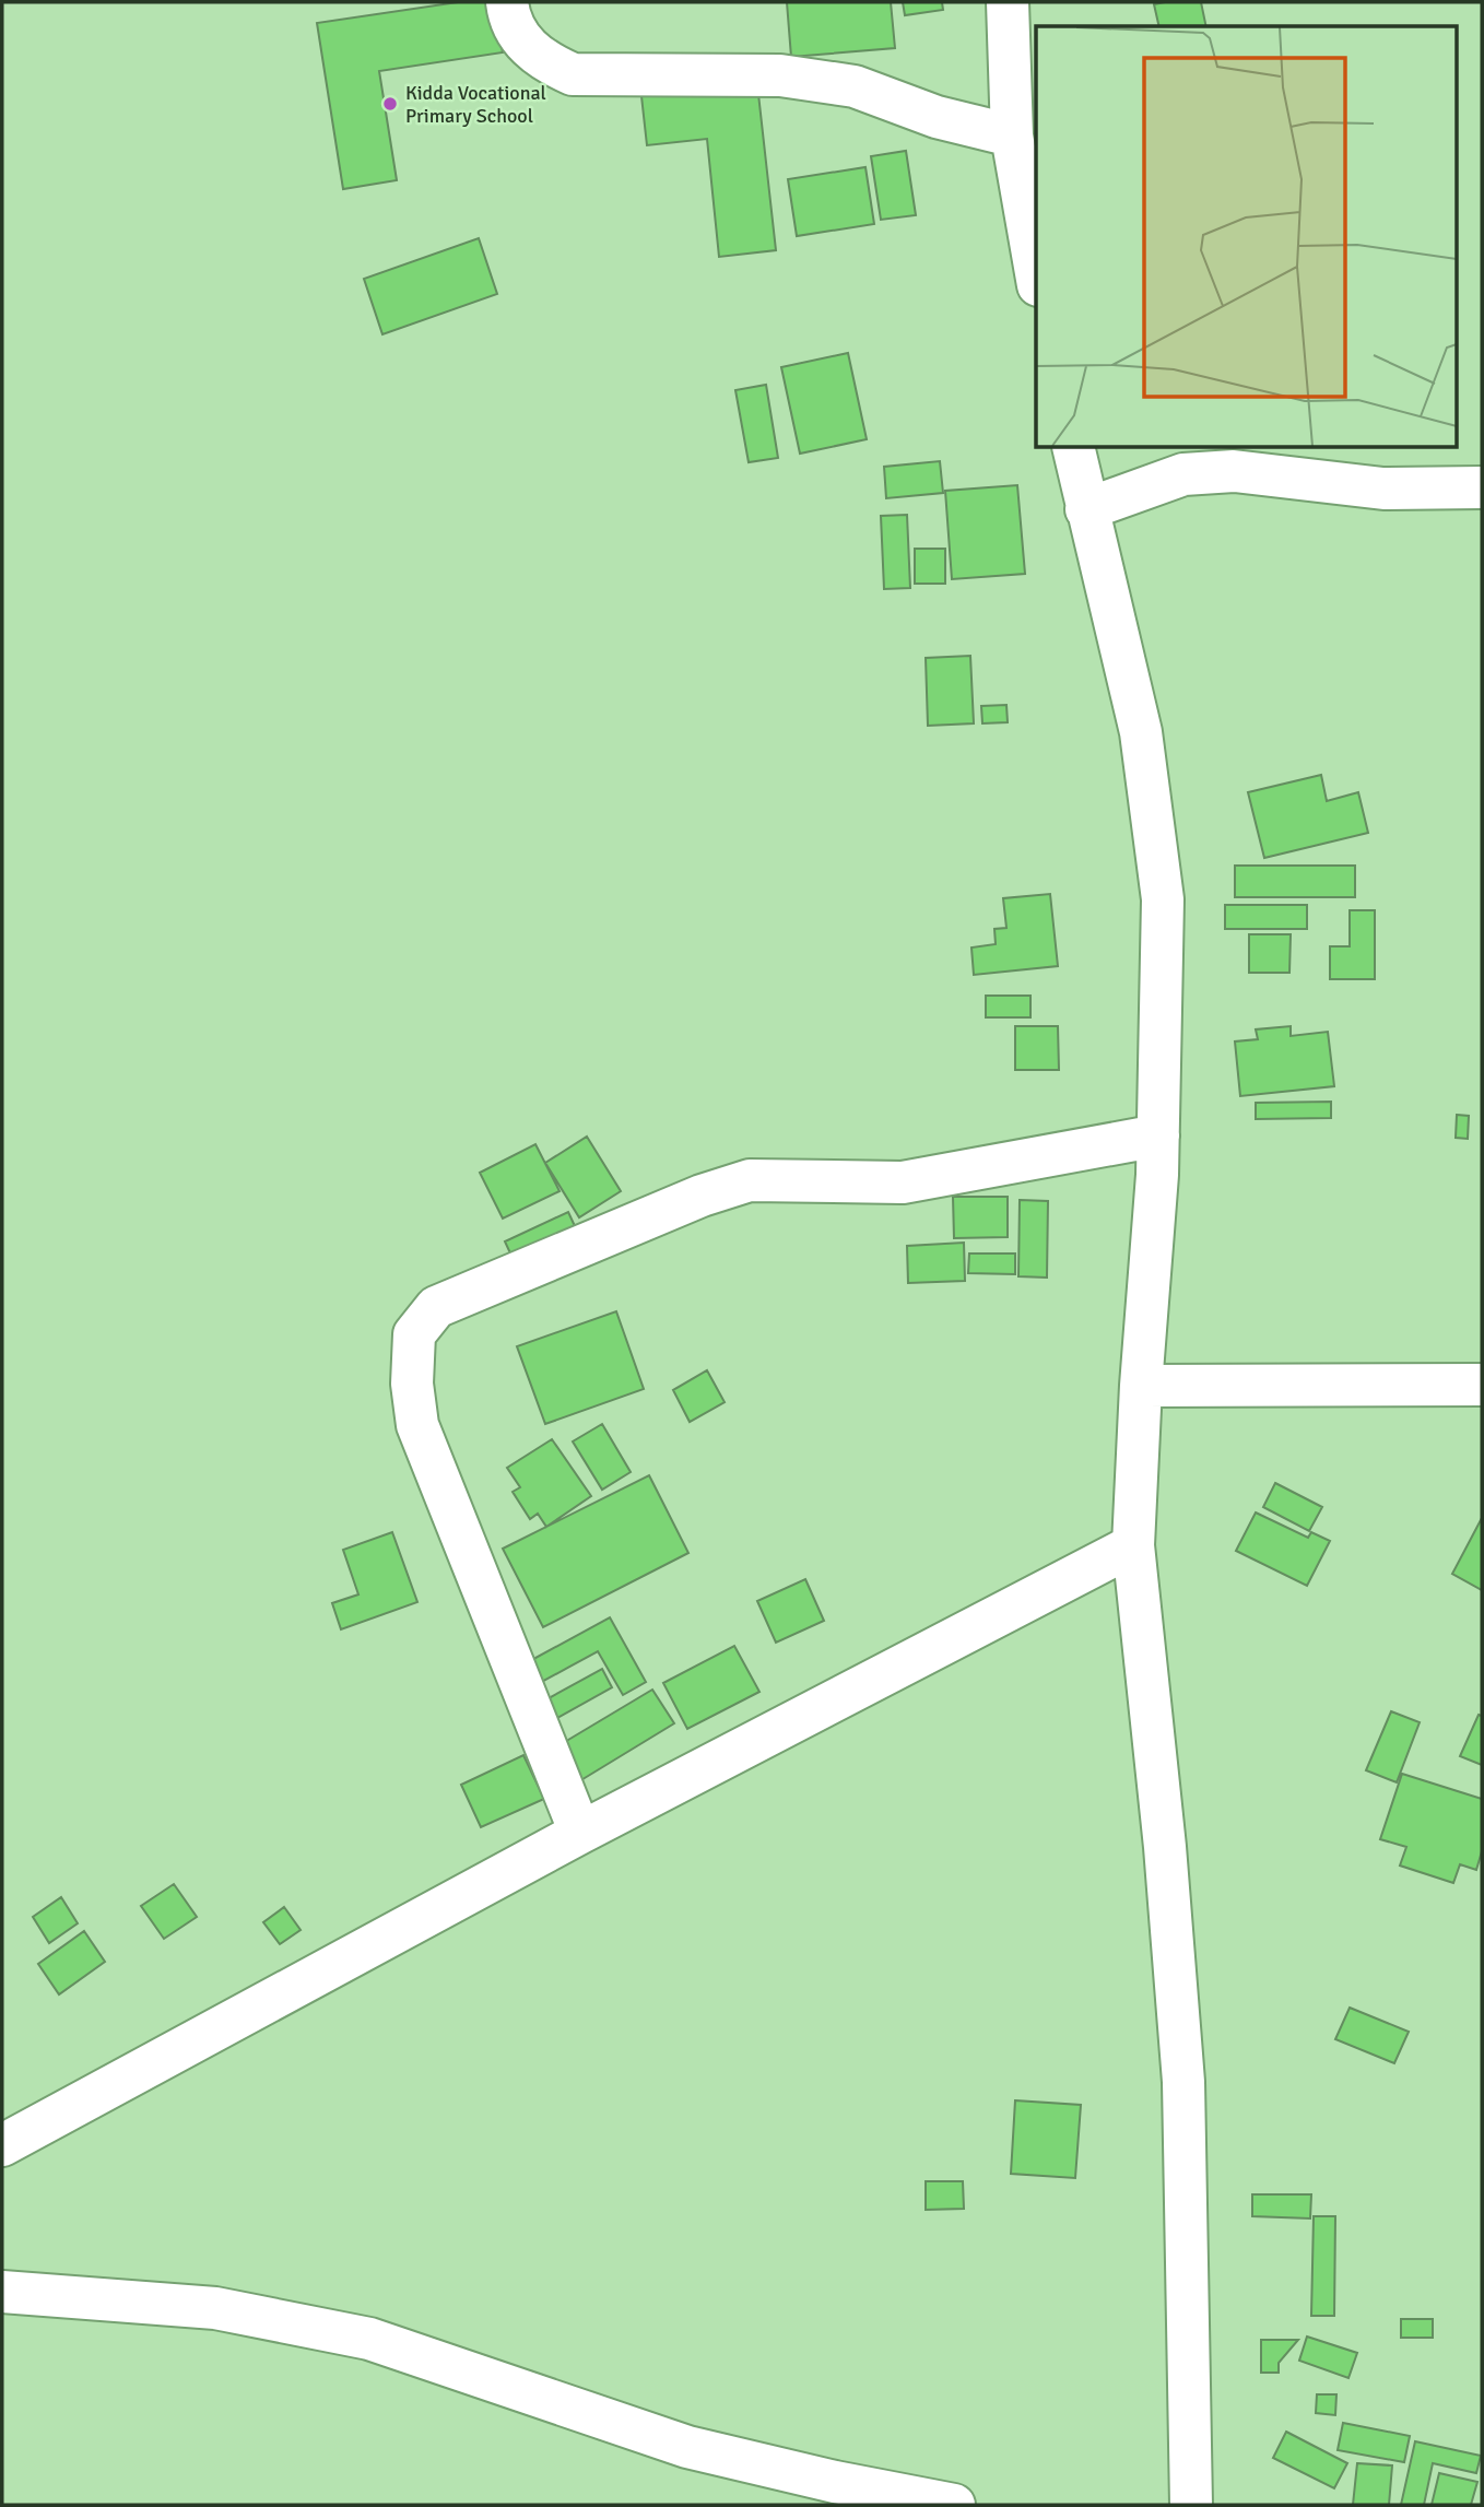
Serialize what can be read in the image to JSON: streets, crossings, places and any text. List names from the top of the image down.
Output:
{
  "places": ["Kidda Vocational Primary School"]
}
